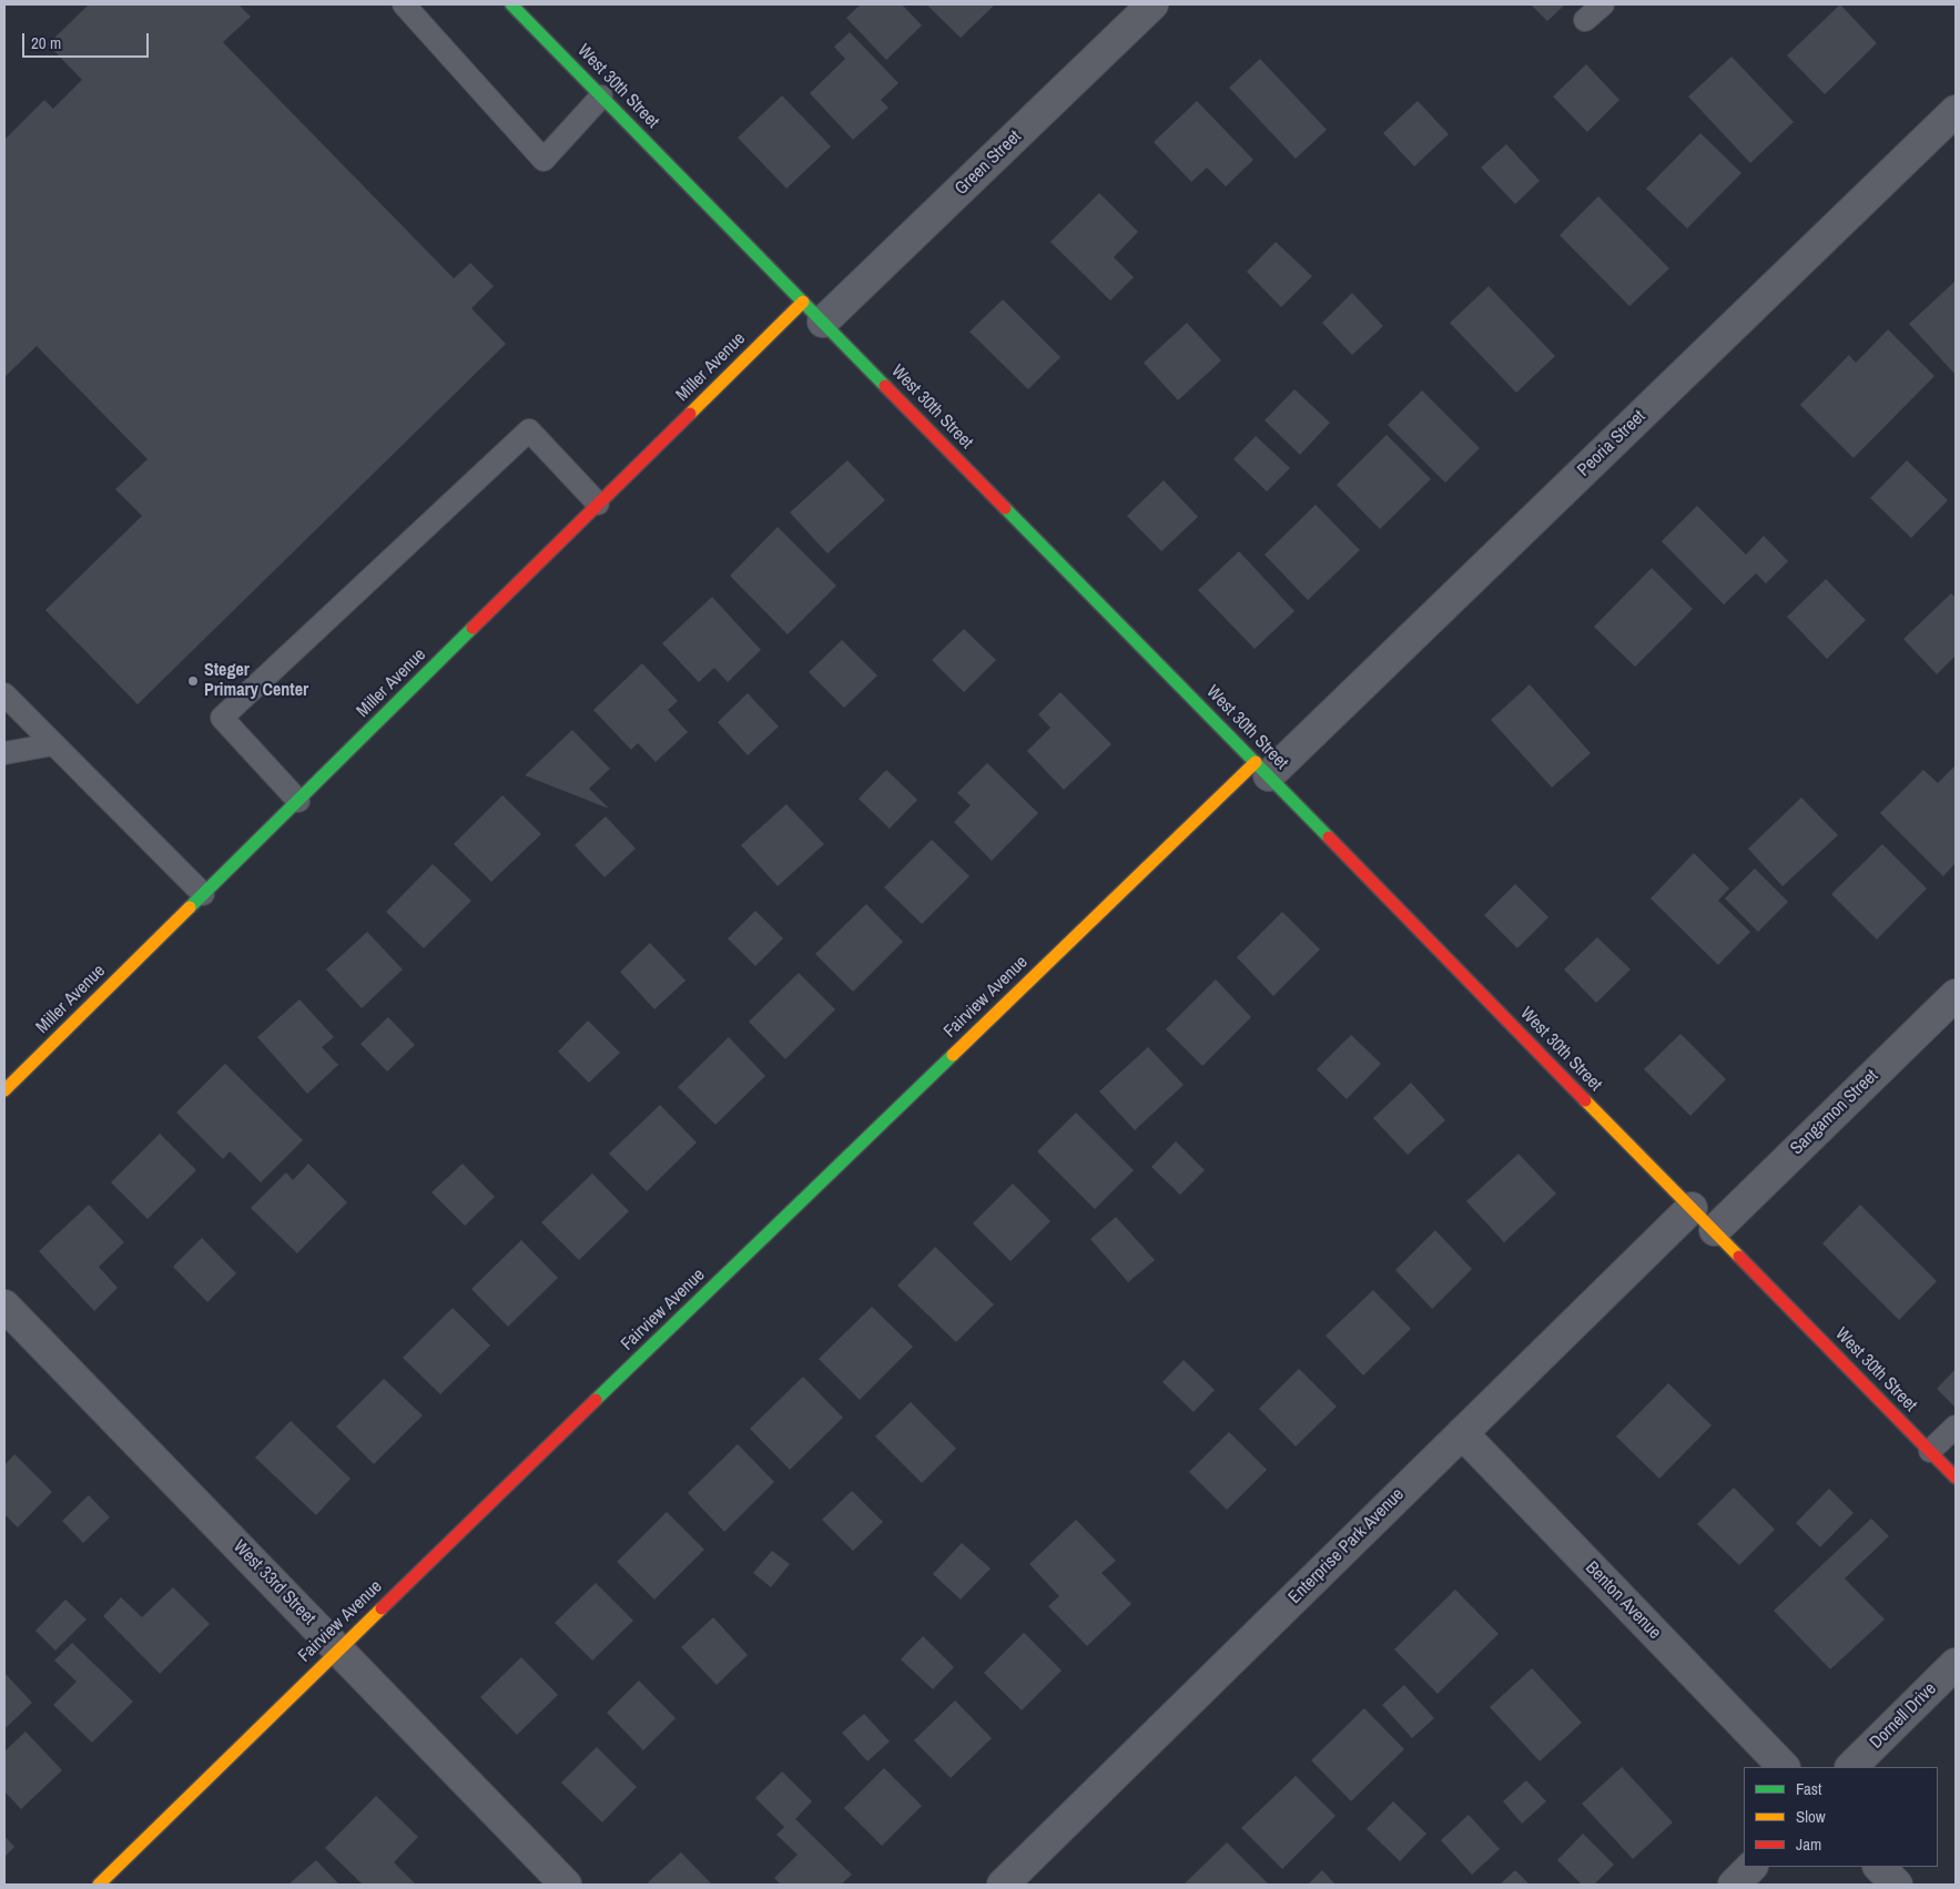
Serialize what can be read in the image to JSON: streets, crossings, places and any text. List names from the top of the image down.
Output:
{
  "streets": {
    "street": [
      "West 30th Street",
      "Green Street",
      "Miller Avenue",
      "Peoria Street",
      "Fairview Avenue",
      "Sangamon Street",
      "Enterprise Park Avenue",
      "West 33rd Street",
      "Benton Avenue",
      "Dornell Drive"
    ]
  },
  "crossings": [
    ["West 30th Street", "Green Street"],
    ["West 30th Street", "Miller Avenue"],
    ["West 30th Street", "Peoria Street"],
    ["West 30th Street", "Fairview Avenue"],
    ["West 30th Street", "Sangamon Street"],
    ["West 30th Street", "Enterprise Park Avenue"],
    ["Green Street", "Miller Avenue"],
    ["Peoria Street", "Fairview Avenue"],
    ["Fairview Avenue", "West 33rd Street"],
    ["Enterprise Park Avenue", "Benton Avenue"]
  ],
  "places": ["Steger Primary Center"],
  "legend": ["Fast", "Slow", "Jam"],
  "scale_bar": "20 m"
}
